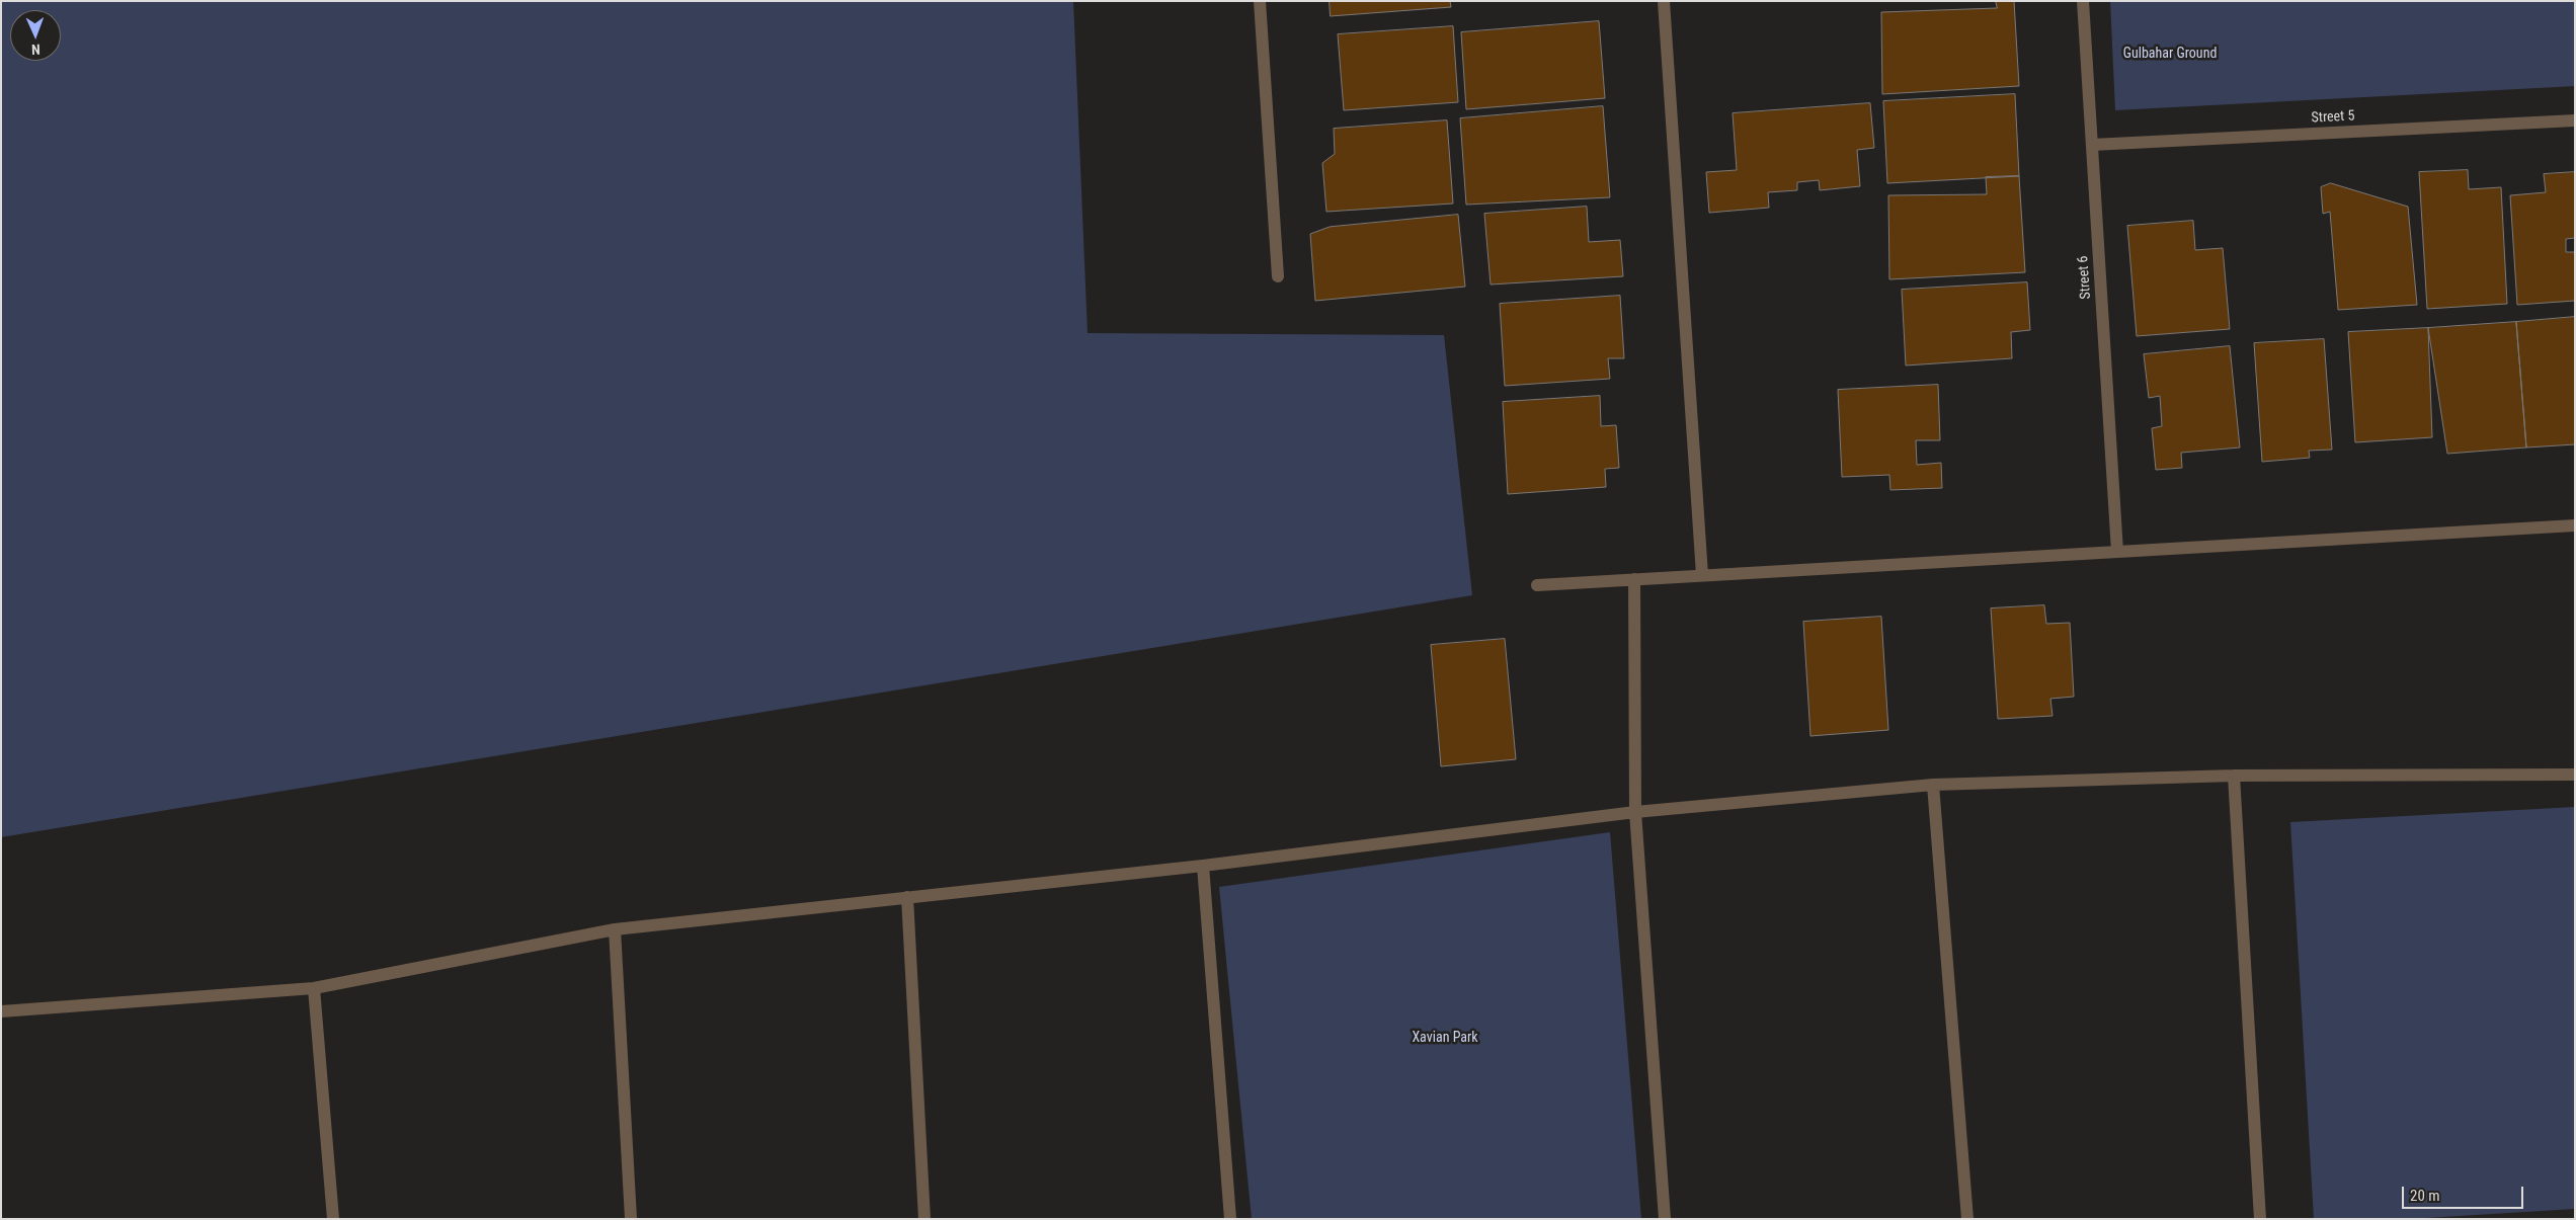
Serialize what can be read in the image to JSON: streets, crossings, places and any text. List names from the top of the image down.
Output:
{
  "streets": {
    "street": ["Street 5", "Street 6"]
  },
  "crossings": [
    ["Street 5", "Street 6"]
  ],
  "parks": ["Gulbahar Ground", "Xavian Park"],
  "scale_bar": "20 m",
  "north": "bottom"
}
